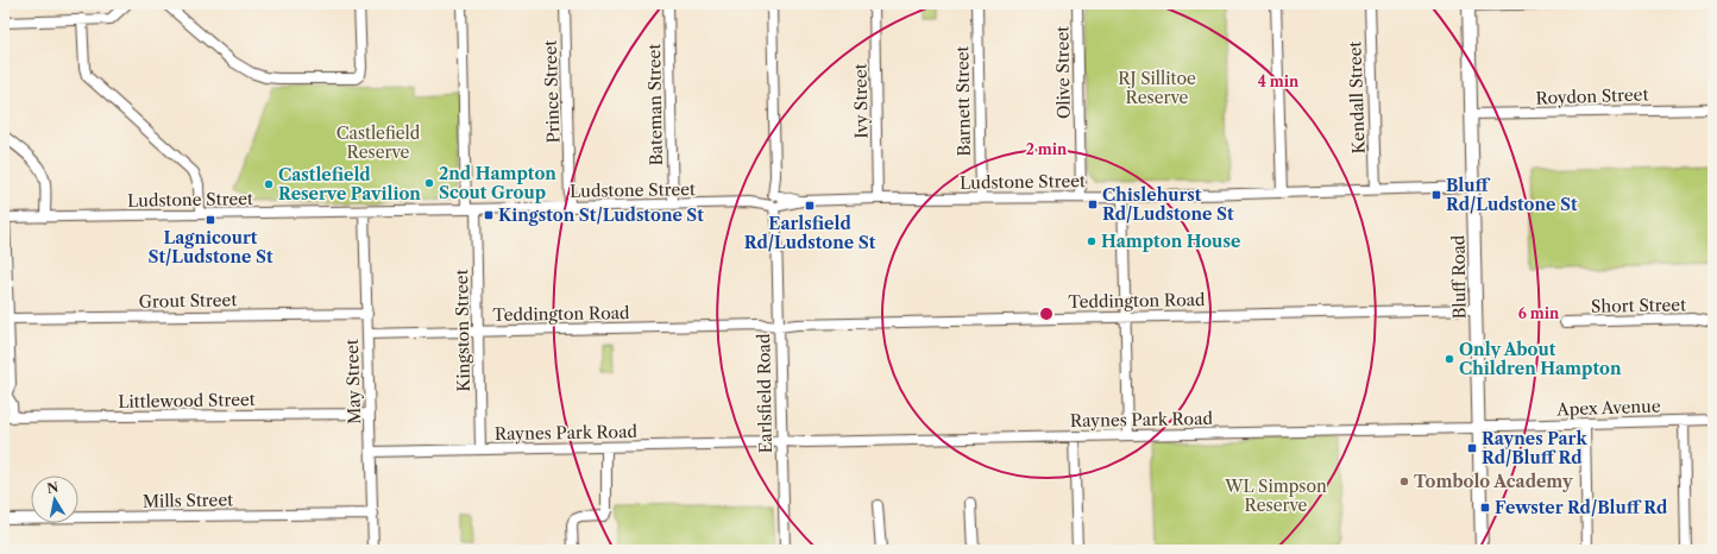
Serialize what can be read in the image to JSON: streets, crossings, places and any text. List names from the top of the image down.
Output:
{
  "streets": {
    "main road": ["Bluff Road"],
    "street": [
      "Olive Street",
      "Prince Street",
      "Roydon Street",
      "Kendall Street",
      "Ivy Street",
      "Barnett Street",
      "Bateman Street",
      "Ludstone Street",
      "Grout Street",
      "Teddington Road",
      "Short Street",
      "Kingston Street",
      "May Street",
      "Earlsfield Road",
      "Littlewood Street",
      "Apex Avenue",
      "Raynes Park Road",
      "Mills Street"
    ]
  },
  "crossings": [
    ["Olive Street", "Ludstone Street"],
    ["Prince Street", "Ludstone Street"],
    ["Roydon Street", "Bluff Road"],
    ["Kendall Street", "Ludstone Street"],
    ["Ivy Street", "Ludstone Street"],
    ["Barnett Street", "Ludstone Street"],
    ["Bateman Street", "Ludstone Street"],
    ["Ludstone Street", "Bluff Road"],
    ["Ludstone Street", "Kingston Street"],
    ["Ludstone Street", "May Street"],
    ["Ludstone Street", "Earlsfield Road"],
    ["Bluff Road", "Teddington Road"],
    ["Bluff Road", "Apex Avenue"],
    ["Bluff Road", "Raynes Park Road"],
    ["Grout Street", "May Street"],
    ["Teddington Road", "Kingston Street"],
    ["Teddington Road", "May Street"],
    ["Teddington Road", "Earlsfield Road"],
    ["Kingston Street", "Raynes Park Road"],
    ["May Street", "Littlewood Street"],
    ["May Street", "Raynes Park Road"],
    ["May Street", "Mills Street"],
    ["Earlsfield Road", "Raynes Park Road"],
    ["Apex Avenue", "Raynes Park Road"]
  ],
  "parks": ["RJ Sillitoe Reserve", "Castlefield Reserve", "WL Simpson Reserve"],
  "places": {
    "other": [
      "2nd Hampton Scout Group",
      "Castlefield Reserve Pavilion",
      "Hampton House",
      "Only About Children Hampton",
      "Tombolo Academy"
    ],
    "transit": [
      "Bluff Rd/Ludstone St",
      "Chislehurst Rd/Ludstone St",
      "Earlsfield Rd/Ludstone St",
      "Kingston St/Ludstone St",
      "Lagnicourt St/Ludstone St",
      "Raynes Park Rd/Bluff Rd",
      "Fewster Rd/Bluff Rd"
    ]
  },
  "north": "top",
  "rings": ["4 min", "2 min", "6 min"]
}
